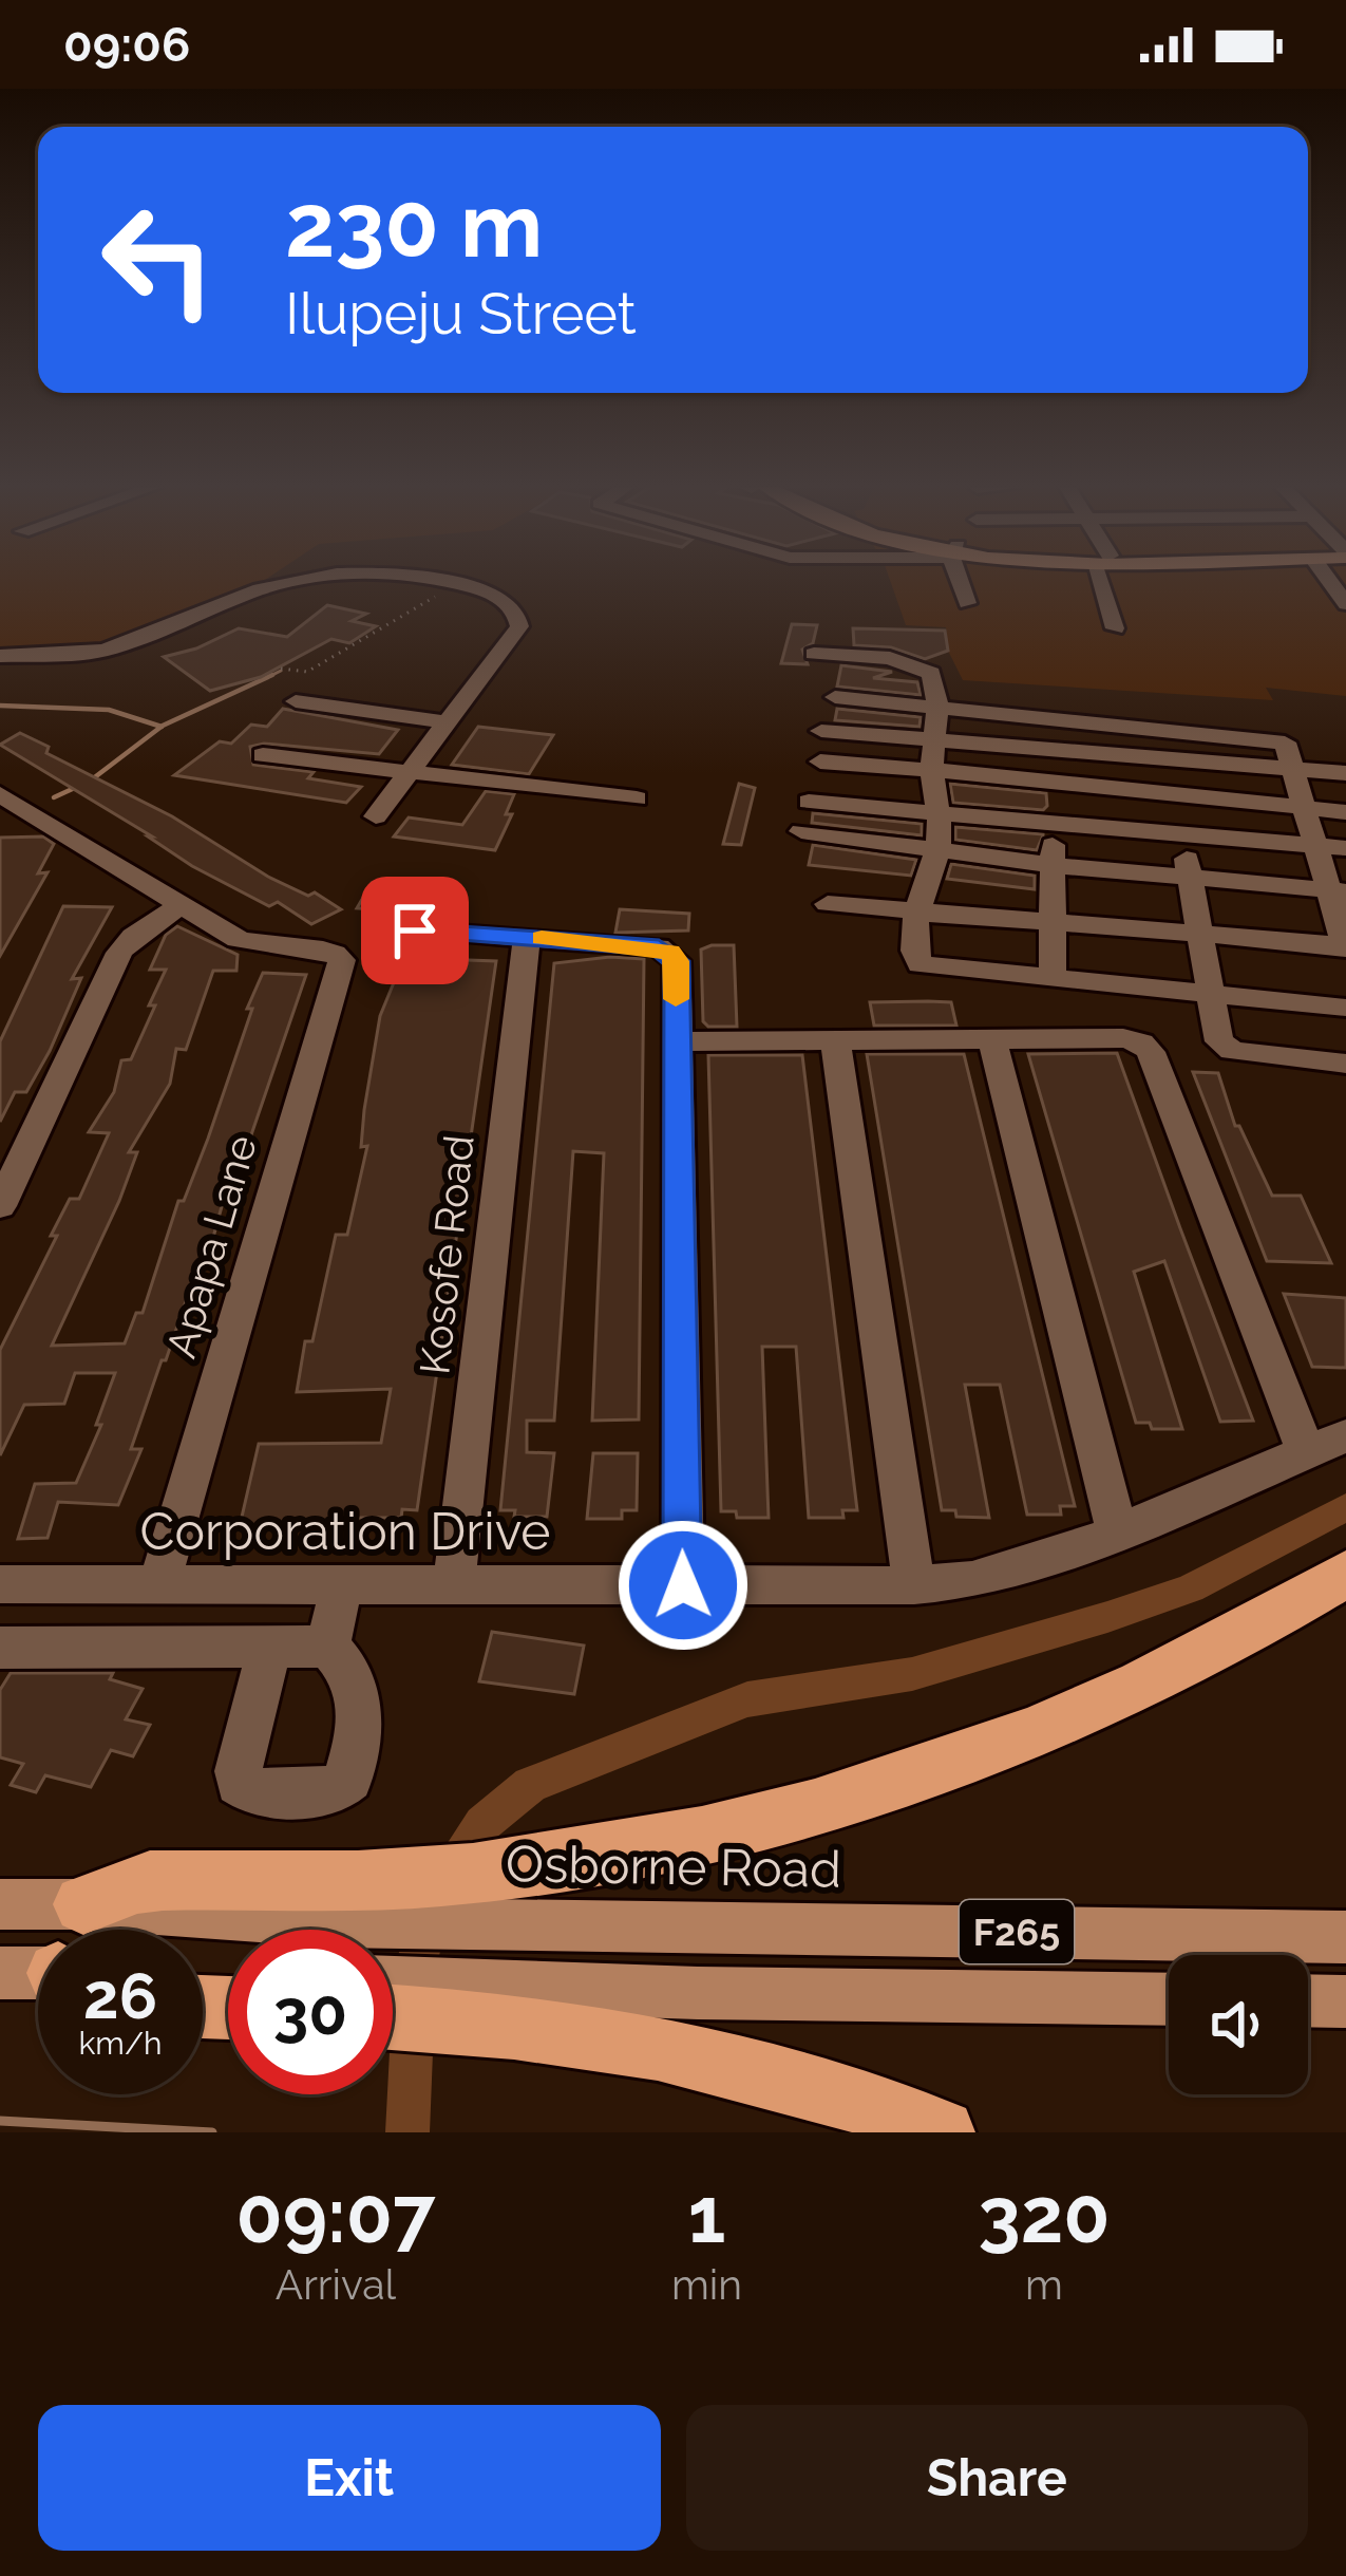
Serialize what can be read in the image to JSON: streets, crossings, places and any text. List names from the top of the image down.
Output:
{
  "streets": {
    "main road": ["Osborne Road", "F265"],
    "street": ["Apapa Lane", "Kosofe Road", "Corporation Drive"]
  },
  "crossings": [
    ["Apapa Lane", "Corporation Drive"],
    ["Kosofe Road", "Corporation Drive"]
  ],
  "page": {
    "status": "09:06",
    "turn": ["230 m", "Ilupeju Street"],
    "speed": "26 km/h",
    "limit": "30",
    "eta": [
      "09:07",
      "Arrival",
      "1",
      "min",
      "320",
      "m"
    ],
    "buttons": ["Exit", "Share"]
  }
}
